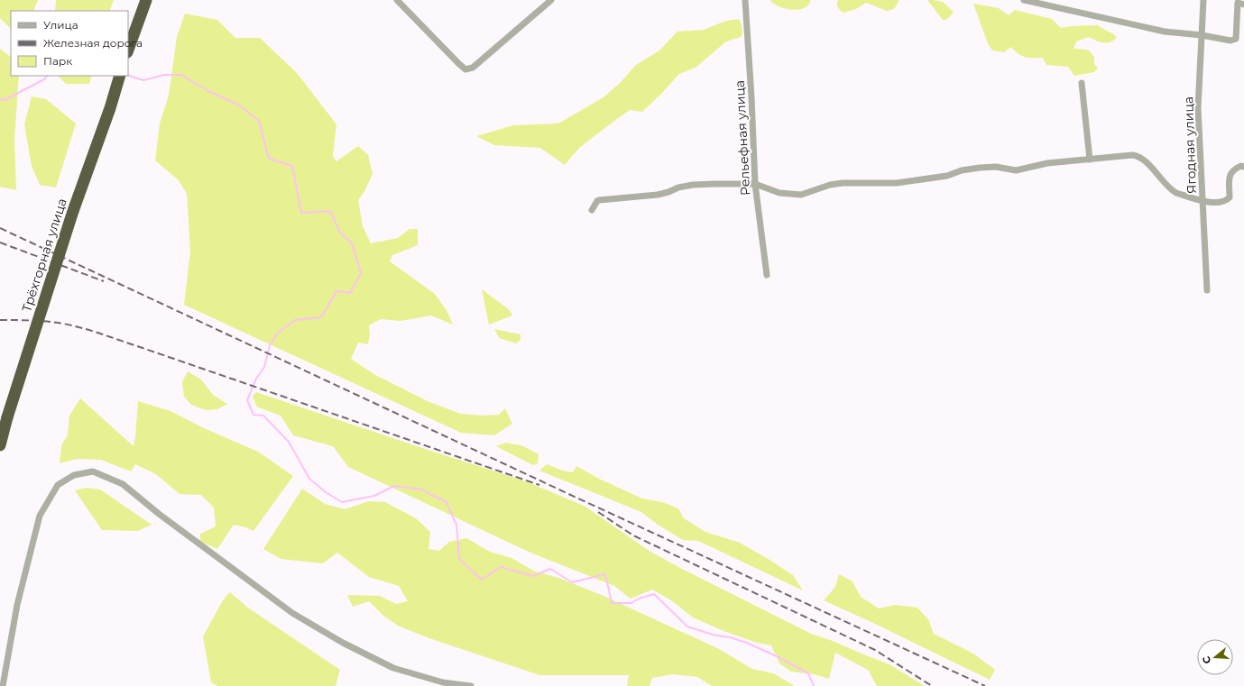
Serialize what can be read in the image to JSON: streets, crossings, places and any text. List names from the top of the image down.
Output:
{
  "streets": {
    "highway": ["Трёхгорная улица"],
    "street": ["Рельефная улица", "Ягодная улица"]
  },
  "legend": ["Улица", "Железная дорога", "Парк"],
  "north": "left"
}
